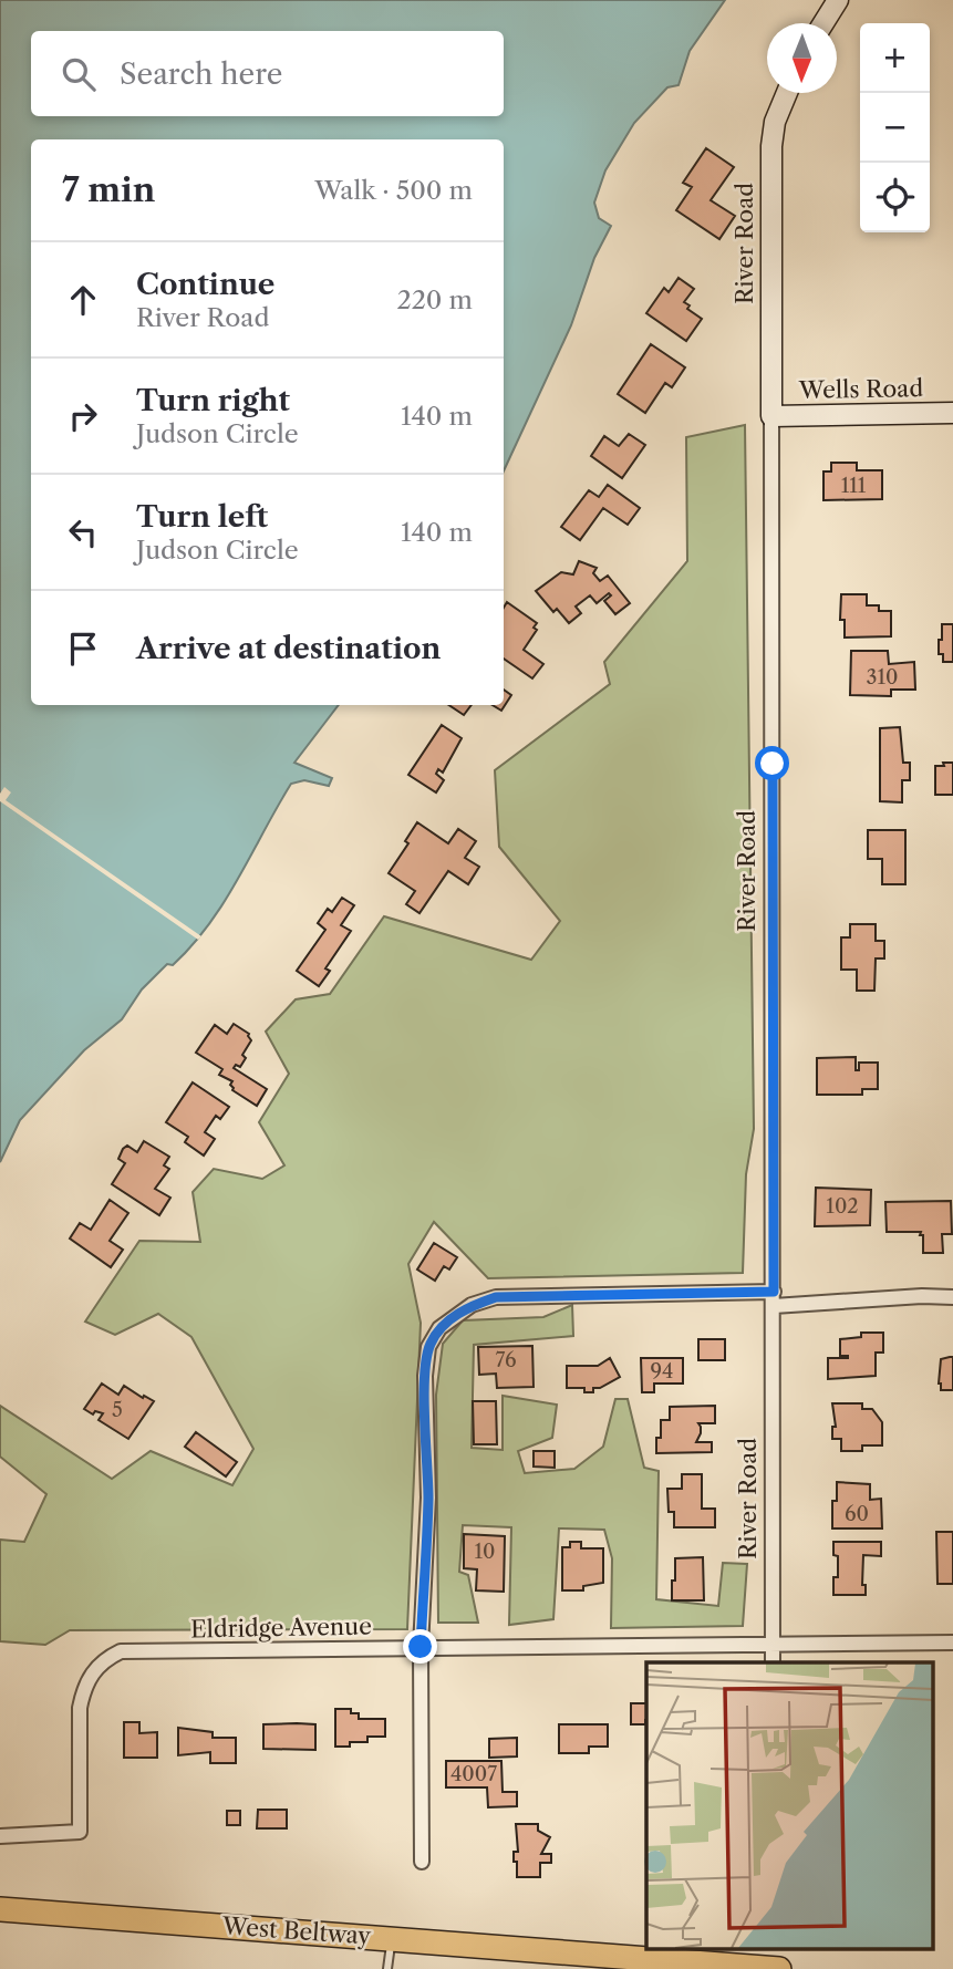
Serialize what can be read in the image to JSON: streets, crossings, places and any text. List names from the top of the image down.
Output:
{
  "streets": {
    "highway": ["West Beltway"],
    "street": ["River Road", "Wells Road", "Eldridge Avenue"]
  },
  "crossings": [
    ["River Road", "Wells Road"],
    ["River Road", "Eldridge Avenue"]
  ],
  "house_numbers": [
    "111",
    "310",
    "102",
    "76",
    "94",
    "5",
    "60",
    "10",
    "4007"
  ],
  "north": "bottom",
  "page": {
    "map_buttons": ["+", "−"],
    "search": "Search here",
    "heading": ["7 min", "Walk · 500 m"],
    "list": [
      ["Continue", "River Road", "220 m"],
      ["Turn right", "Judson Circle", "140 m"],
      ["Turn left", "Judson Circle", "140 m"],
      "Arrive at destination"
    ]
  }
}
